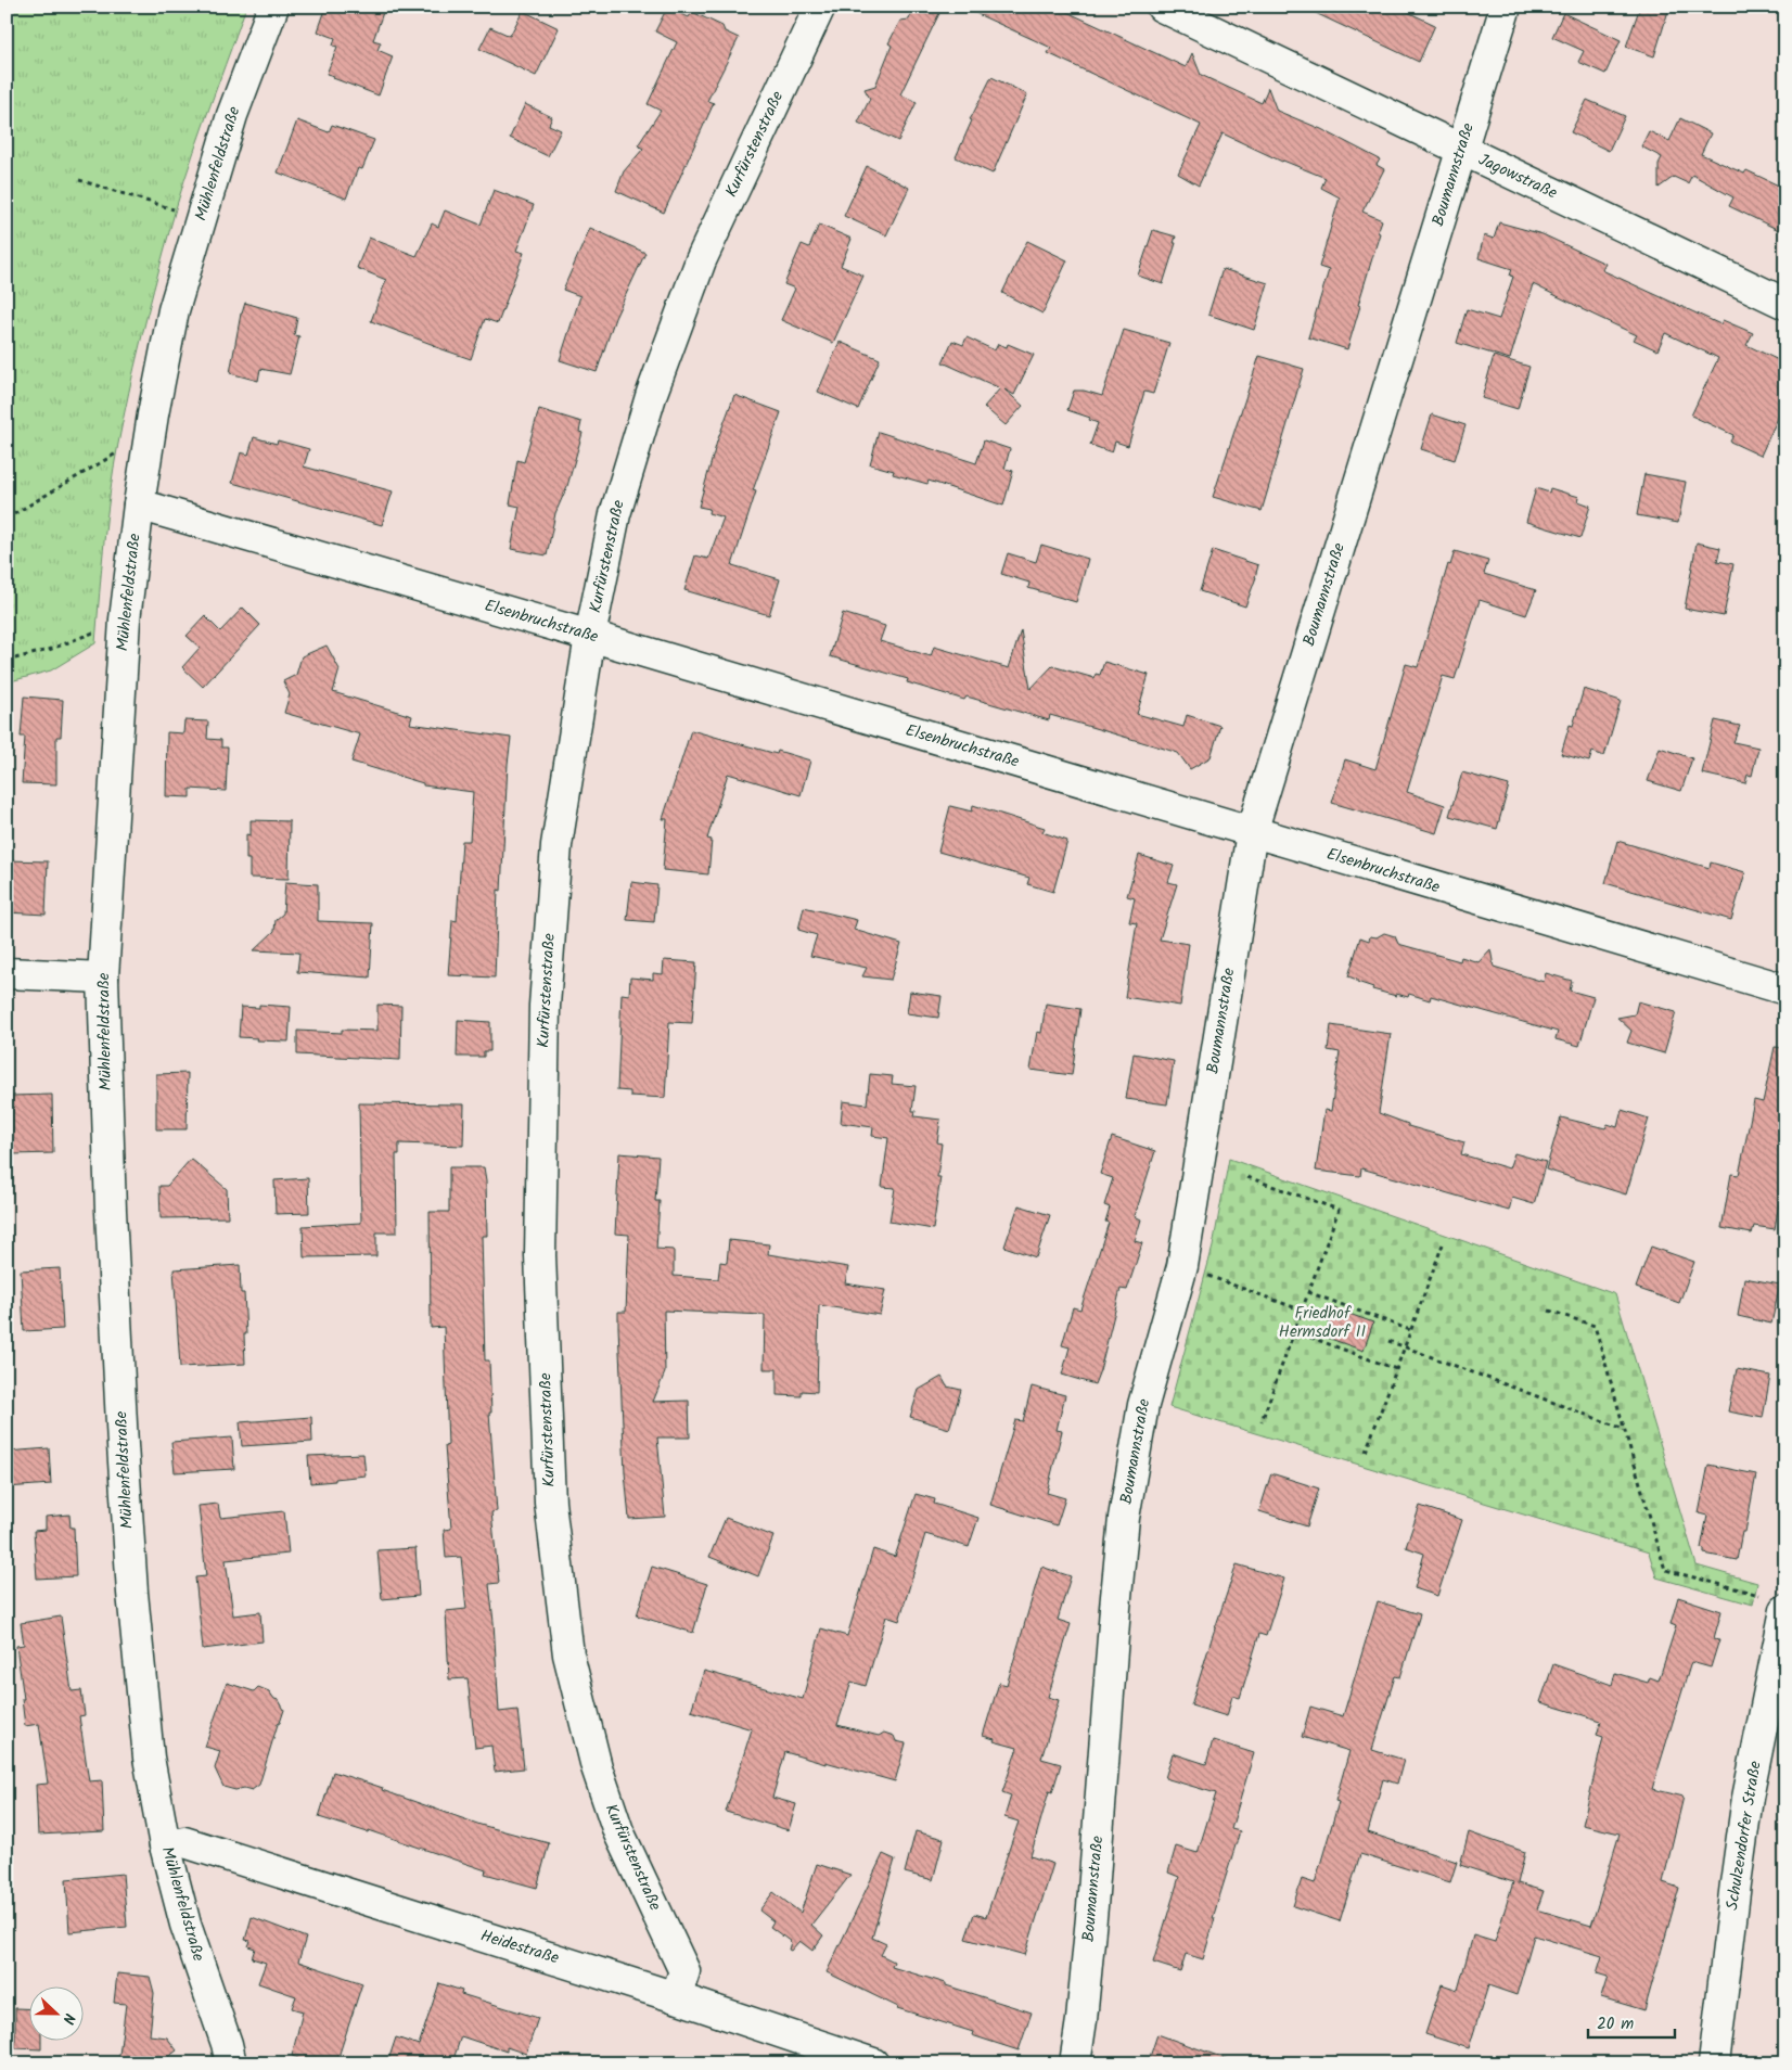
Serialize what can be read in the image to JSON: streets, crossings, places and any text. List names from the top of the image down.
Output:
{
  "streets": {
    "street": [
      "Kurfürstenstraße",
      "Mühlenfeldstraße",
      "Boumannstraße",
      "Jagowstraße",
      "Elsenbruchstraße",
      "Schulzendorfer Straße",
      "Heidestraße"
    ]
  },
  "crossings": [
    ["Kurfürstenstraße", "Elsenbruchstraße"],
    ["Kurfürstenstraße", "Heidestraße"],
    ["Mühlenfeldstraße", "Elsenbruchstraße"],
    ["Mühlenfeldstraße", "Heidestraße"],
    ["Boumannstraße", "Jagowstraße"],
    ["Boumannstraße", "Elsenbruchstraße"]
  ],
  "parks": ["Friedhof Hermsdorf II"],
  "scale_bar": "20 m",
  "north": "right"
}
